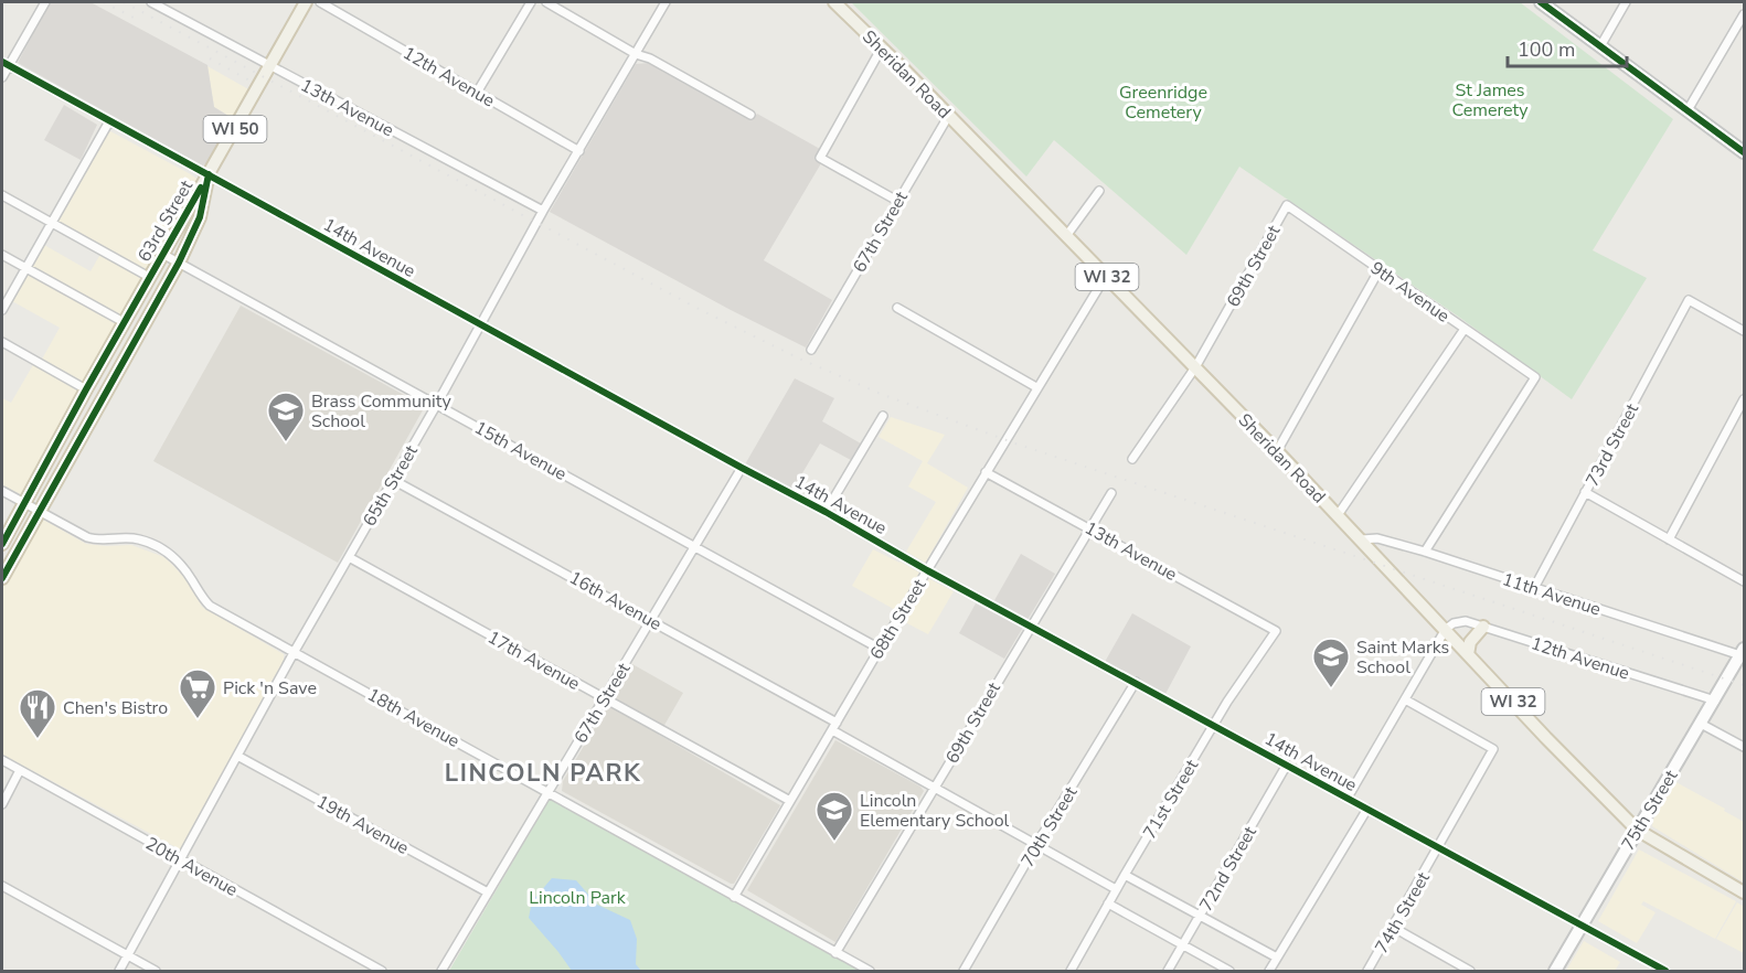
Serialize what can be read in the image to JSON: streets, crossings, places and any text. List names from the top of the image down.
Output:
{
  "streets": {
    "main road": [
      "Sheridan Road",
      "WI 50",
      "63rd Street",
      "WI 32"
    ],
    "street": [
      "12th Avenue",
      "13th Avenue",
      "67th Street",
      "14th Avenue",
      "69th Street",
      "9th Avenue",
      "73rd Street",
      "15th Avenue",
      "65th Street",
      "11th Avenue",
      "16th Avenue",
      "68th Street",
      "17th Avenue",
      "18th Avenue",
      "71st Street",
      "75th Street",
      "19th Avenue",
      "70th Street",
      "20th Avenue",
      "72nd Street",
      "74th Street"
    ]
  },
  "crossings": [
    ["Sheridan Road", "12th Avenue"],
    ["Sheridan Road", "67th Street"],
    ["Sheridan Road", "69th Street"],
    ["Sheridan Road", "11th Avenue"],
    ["Sheridan Road", "68th Street"],
    ["Sheridan Road", "75th Street"],
    ["12th Avenue", "65th Street"],
    ["12th Avenue", "75th Street"],
    ["13th Avenue", "63rd Street"],
    ["13th Avenue", "69th Street"],
    ["13th Avenue", "65th Street"],
    ["13th Avenue", "68th Street"],
    ["13th Avenue", "71st Street"],
    ["63rd Street", "14th Avenue"],
    ["63rd Street", "15th Avenue"],
    ["63rd Street", "18th Avenue"],
    ["67th Street", "14th Avenue"],
    ["67th Street", "15th Avenue"],
    ["67th Street", "16th Avenue"],
    ["67th Street", "17th Avenue"],
    ["67th Street", "18th Avenue"],
    ["67th Street", "19th Avenue"],
    ["14th Avenue", "69th Street"],
    ["14th Avenue", "65th Street"],
    ["14th Avenue", "68th Street"],
    ["14th Avenue", "71st Street"],
    ["14th Avenue", "75th Street"],
    ["14th Avenue", "70th Street"],
    ["14th Avenue", "72nd Street"],
    ["14th Avenue", "74th Street"],
    ["69th Street", "9th Avenue"],
    ["69th Street", "16th Avenue"],
    ["69th Street", "18th Avenue"],
    ["9th Avenue", "11th Avenue"],
    ["73rd Street", "11th Avenue"],
    ["15th Avenue", "65th Street"],
    ["15th Avenue", "68th Street"],
    ["65th Street", "16th Avenue"],
    ["65th Street", "17th Avenue"],
    ["65th Street", "18th Avenue"],
    ["65th Street", "19th Avenue"],
    ["65th Street", "20th Avenue"],
    ["11th Avenue", "75th Street"],
    ["16th Avenue", "68th Street"],
    ["16th Avenue", "71st Street"],
    ["16th Avenue", "70th Street"],
    ["68th Street", "17th Avenue"],
    ["68th Street", "18th Avenue"]
  ],
  "districts": ["LINCOLN PARK"],
  "parks": ["St James Cemerety", "Greenridge Cemetery", "Lincoln Park"],
  "places": {
    "school or university": ["Brass Community School", "Saint Marks School", "Lincoln Elementary School"],
    "supermarket": ["Pick 'n Save"],
    "restaurant": ["Chen's Bistro"]
  },
  "scale_bar": "100 m"
}
